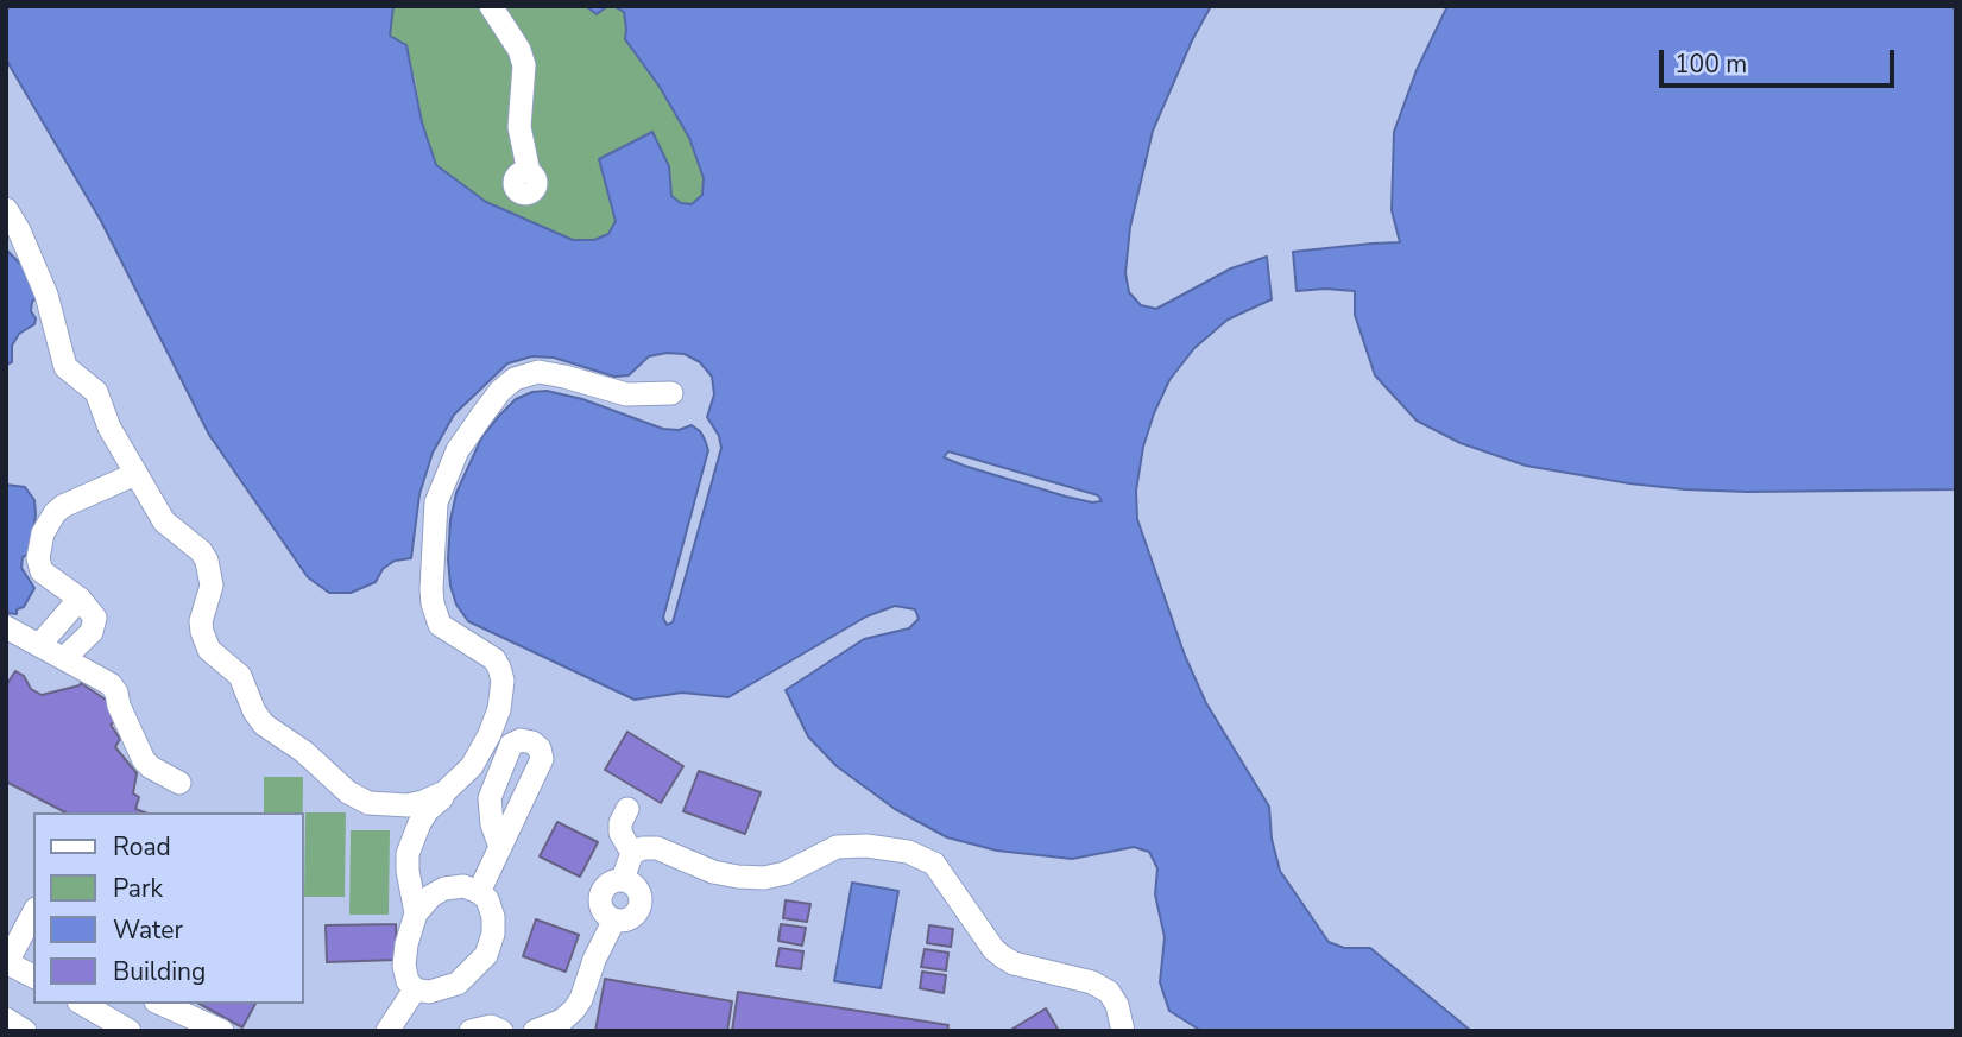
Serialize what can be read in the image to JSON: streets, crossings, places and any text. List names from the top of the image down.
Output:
{
  "legend": [
    "Road",
    "Park",
    "Water",
    "Building"
  ],
  "scale_bar": "100 m"
}
